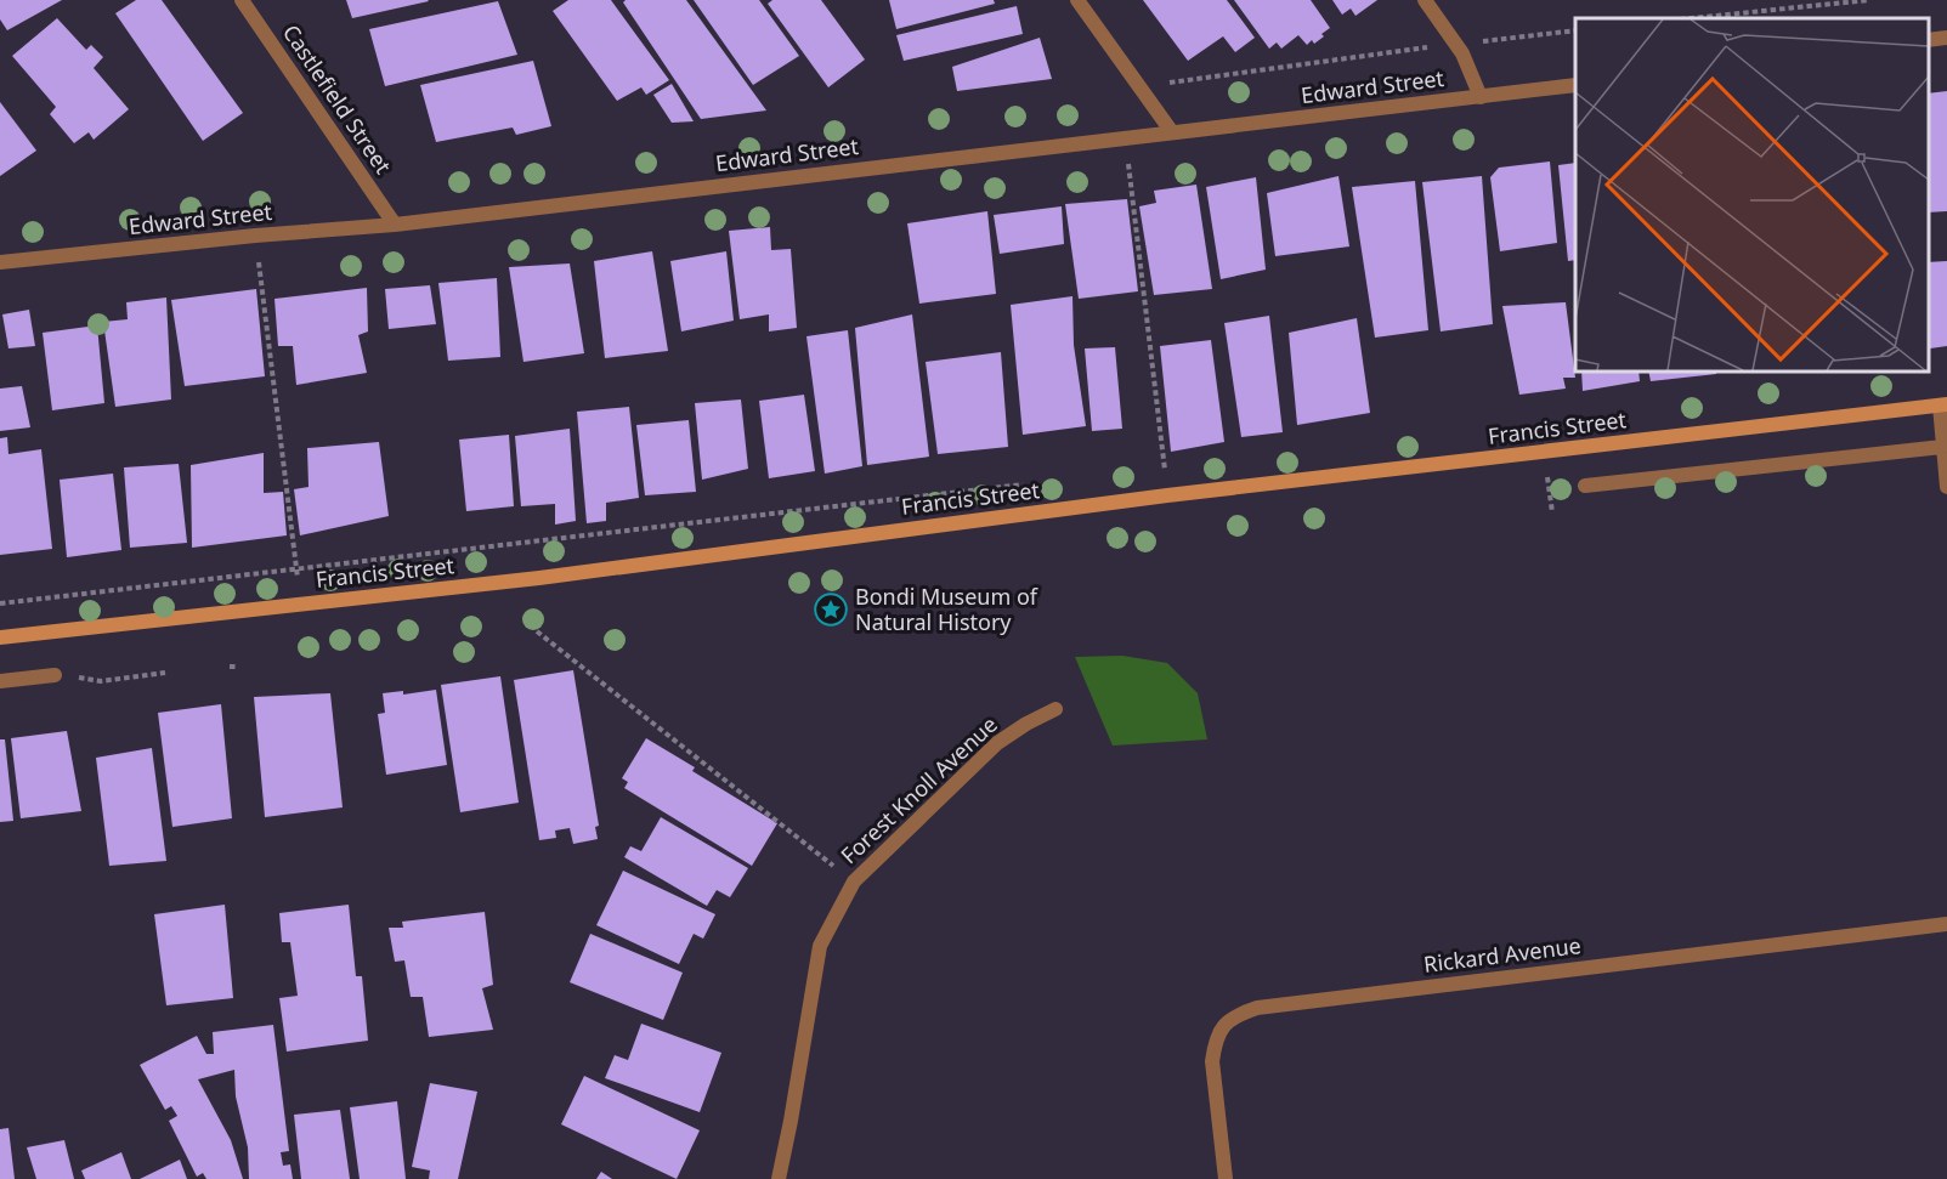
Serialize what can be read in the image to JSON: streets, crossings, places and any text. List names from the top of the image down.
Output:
{
  "streets": {
    "street": [
      "Edward Street",
      "Castlefield Street",
      "Francis Street",
      "Forest Knoll Avenue",
      "Rickard Avenue"
    ]
  },
  "crossings": [
    ["Edward Street", "Castlefield Street"]
  ],
  "places": {
    "place": ["Bondi Museum of Natural History"]
  }
}
